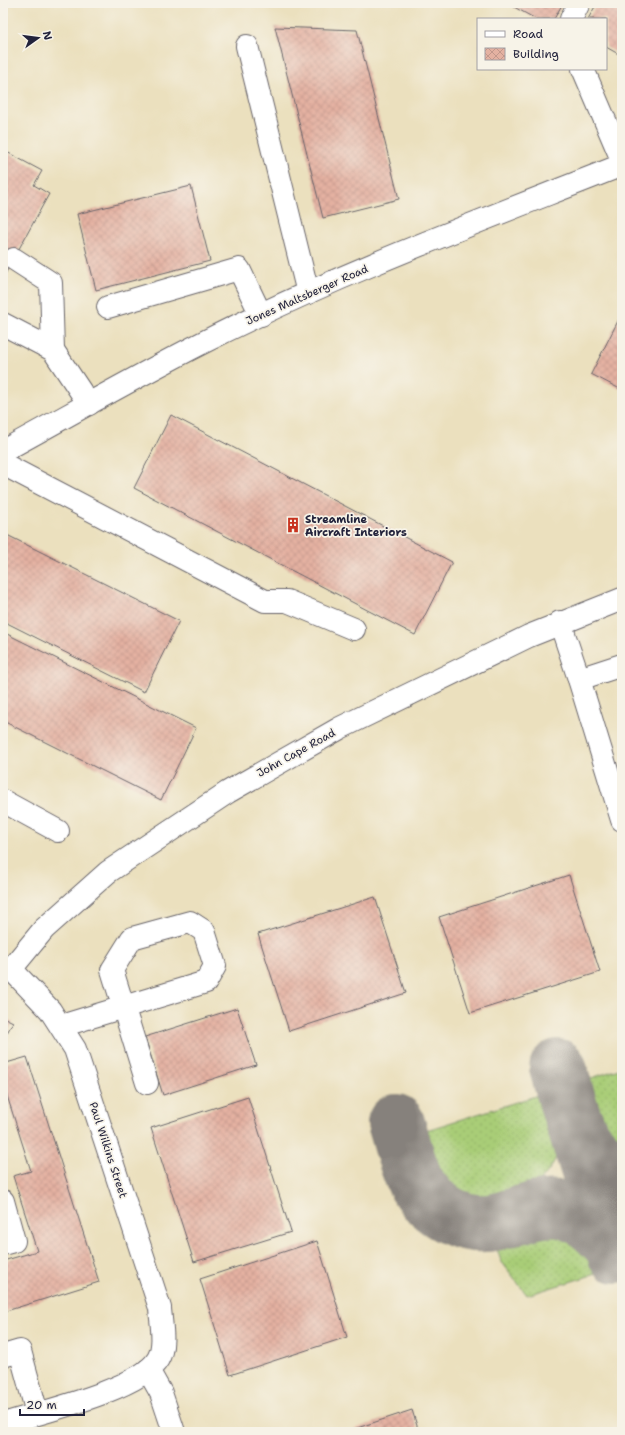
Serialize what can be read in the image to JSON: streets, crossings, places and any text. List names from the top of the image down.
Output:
{
  "streets": {
    "street": ["Jones Maltsberger Road", "John Cape Road", "Paul Wilkins Street"]
  },
  "crossings": [
    ["John Cape Road", "Paul Wilkins Street"]
  ],
  "places": {
    "building": ["Streamline Aircraft Interiors"]
  },
  "legend": ["Road", "Building"],
  "scale_bar": "20 m",
  "north": "right"
}
